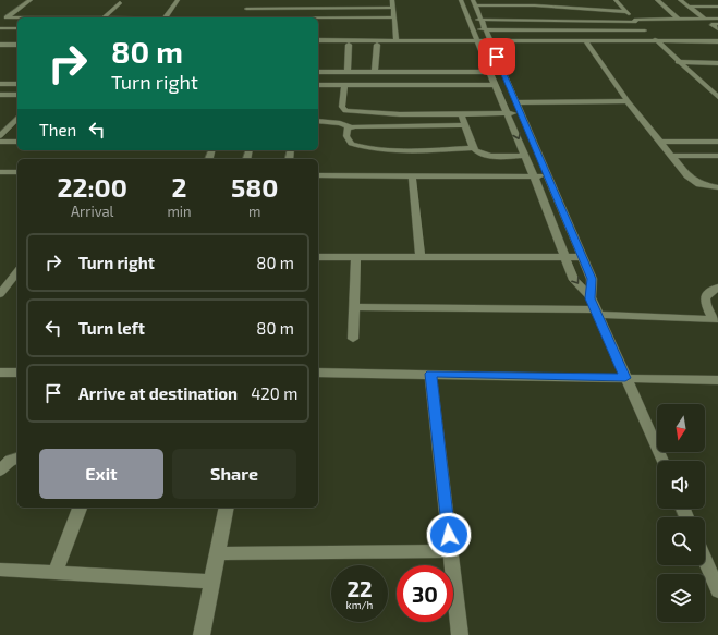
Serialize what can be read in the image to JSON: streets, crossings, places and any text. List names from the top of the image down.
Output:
{
  "north": "bottom",
  "page": {
    "turn": ["80 m", "Turn right"],
    "then": "Then",
    "eta": [
      "22:00",
      "Arrival",
      "2",
      "min",
      "580",
      "m"
    ],
    "list": [
      {
        "name": "Turn right",
        "value": "80 m"
      },
      {
        "name": "Turn left",
        "value": "80 m"
      },
      {
        "name": "Arrive at destination",
        "value": "420 m"
      }
    ],
    "buttons": ["Exit", "Share"],
    "speed": "22 km/h",
    "limit": "30"
  }
}
